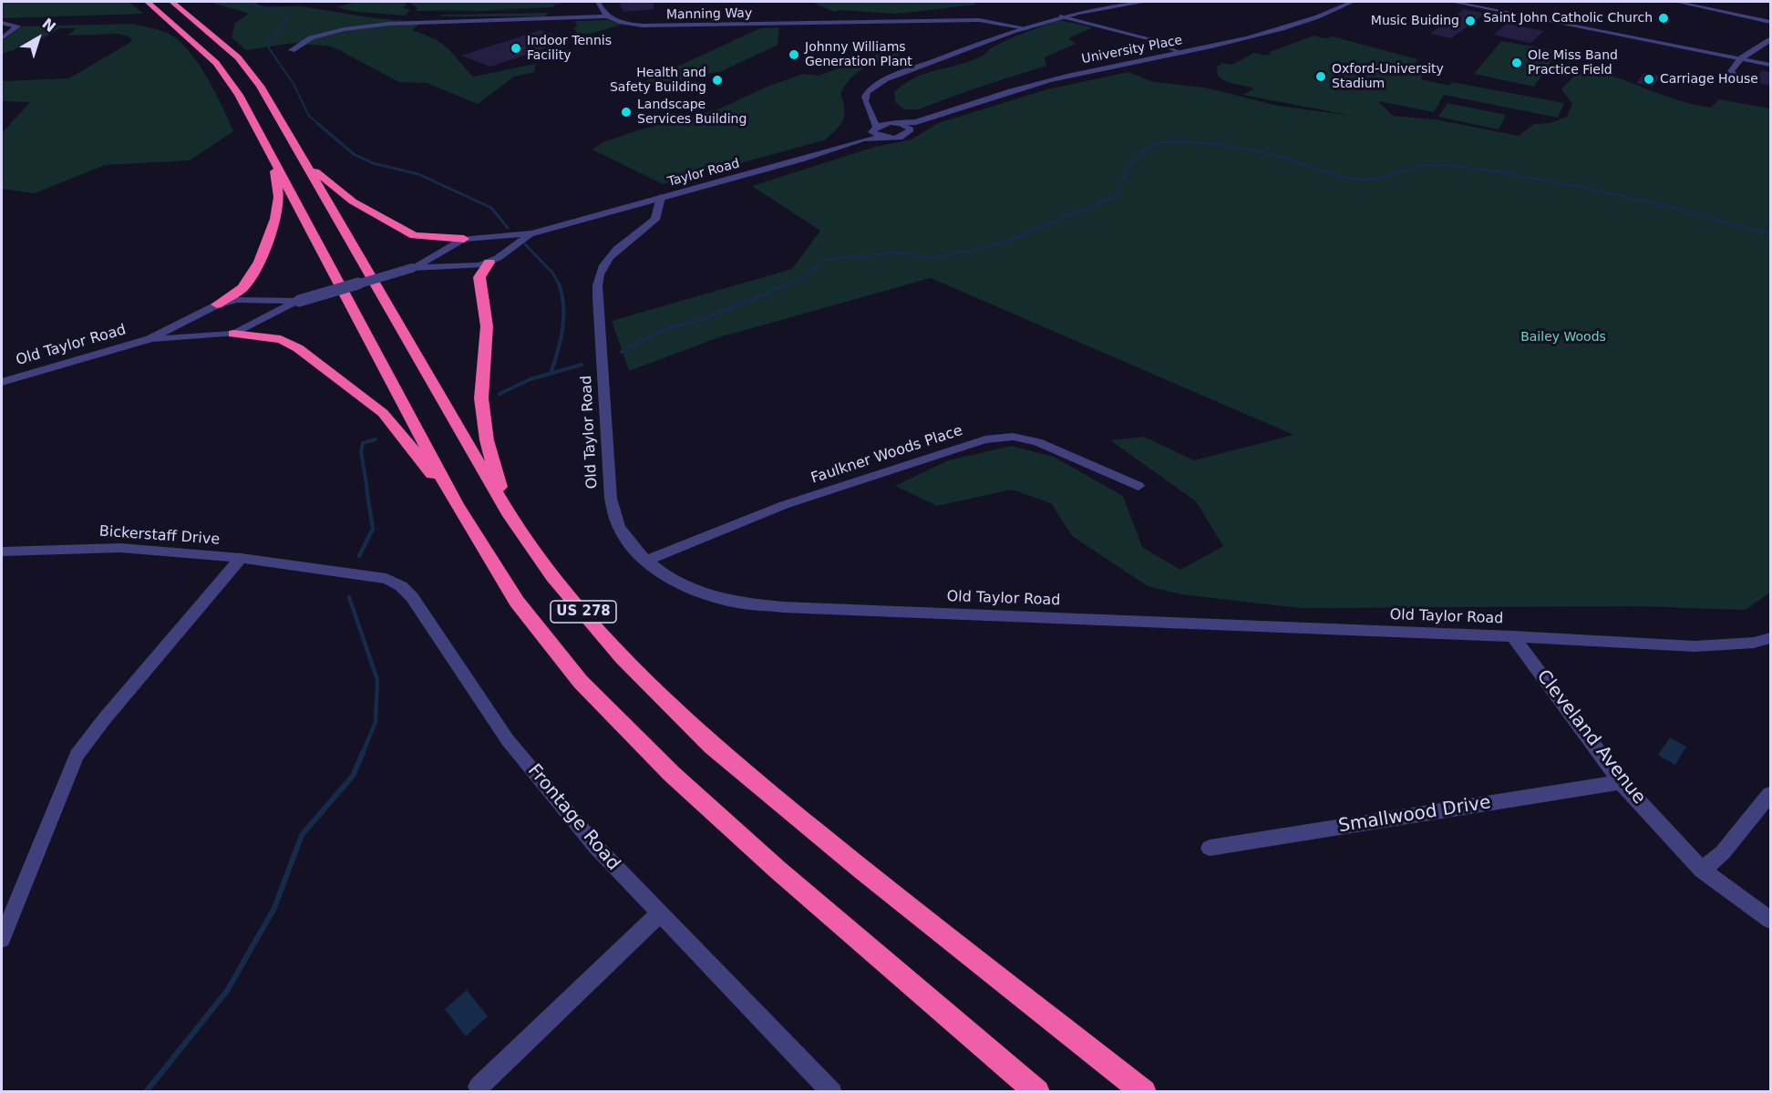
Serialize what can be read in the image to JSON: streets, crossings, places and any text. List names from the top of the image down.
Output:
{
  "streets": {
    "highway": ["US 278"],
    "street": [
      "Manning Way",
      "University Place",
      "Taylor Road",
      "Old Taylor Road",
      "Faulkner Woods Place",
      "Bickerstaff Drive",
      "Cleveland Avenue",
      "Smallwood Drive",
      "Frontage Road"
    ]
  },
  "crossings": [
    ["Taylor Road", "Old Taylor Road"],
    ["Old Taylor Road", "Faulkner Woods Place"],
    ["Old Taylor Road", "Cleveland Avenue"],
    ["Bickerstaff Drive", "Frontage Road"],
    ["Cleveland Avenue", "Smallwood Drive"]
  ],
  "parks": ["Bailey Woods"],
  "places": [
    "Saint John Catholic Church",
    "Music Buiding",
    "Indoor Tennis Facility",
    "Johnny Williams Generation Plant",
    "Ole Miss Band Practice Field",
    "Oxford-University Stadium",
    "Carriage House",
    "Health and Safety Building",
    "Landscape Services Building"
  ],
  "north": "top right"
}
